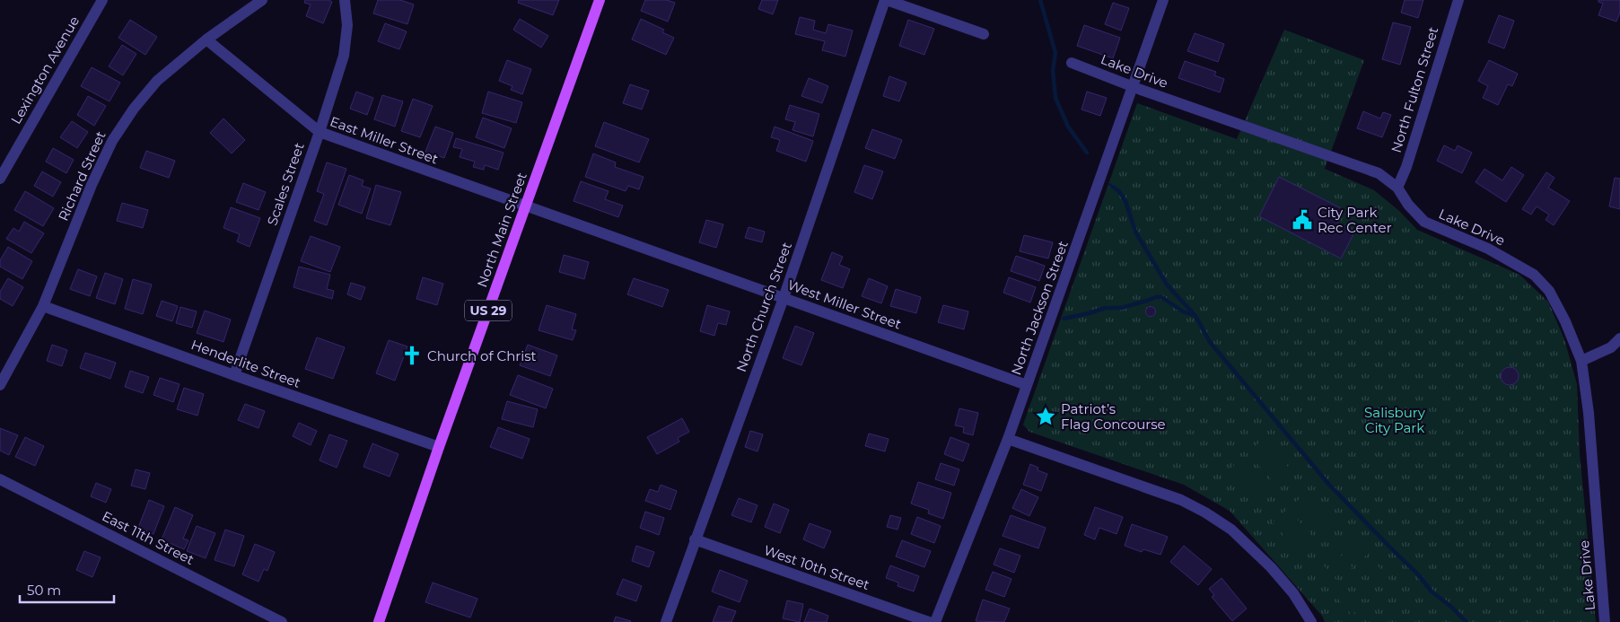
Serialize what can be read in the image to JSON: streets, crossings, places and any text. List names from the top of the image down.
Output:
{
  "streets": {
    "main road": ["North Main Street", "US 29"],
    "street": [
      "Lexington Avenue",
      "Lake Drive",
      "North Fulton Street",
      "East Miller Street",
      "Richard Street",
      "Scales Street",
      "West Miller Street",
      "North Church Street",
      "North Jackson Street",
      "Henderlite Street",
      "East 11th Street",
      "West 10th Street"
    ]
  },
  "crossings": [
    ["Lake Drive", "North Fulton Street"],
    ["Lake Drive", "North Jackson Street"],
    ["East Miller Street", "Richard Street"],
    ["East Miller Street", "Scales Street"],
    ["East Miller Street", "North Main Street"],
    ["East Miller Street", "West Miller Street"],
    ["Richard Street", "Henderlite Street"],
    ["Scales Street", "Henderlite Street"],
    ["North Main Street", "West Miller Street"],
    ["North Main Street", "Henderlite Street"],
    ["West Miller Street", "North Church Street"],
    ["West Miller Street", "North Jackson Street"],
    ["North Church Street", "West 10th Street"]
  ],
  "parks": ["Salisbury City Park"],
  "places": {
    "public building": ["City Park Rec Center"],
    "church": ["Church of Christ"],
    "place": ["Patriot’s Flag Concourse"]
  },
  "scale_bar": "50 m"
}
